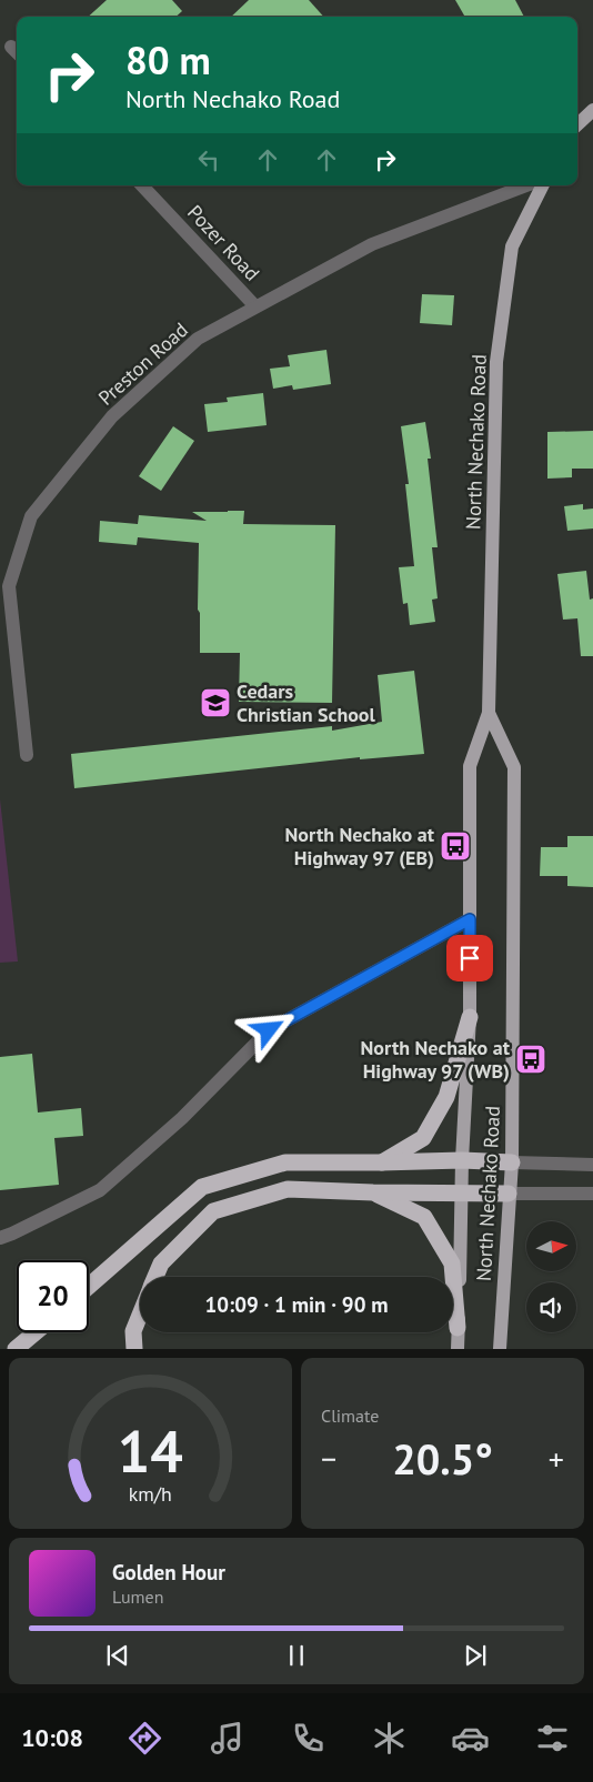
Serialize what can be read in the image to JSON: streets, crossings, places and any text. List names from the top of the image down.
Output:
{
  "streets": {
    "main road": ["North Nechako Road"],
    "street": ["Pozer Road", "Preston Road"]
  },
  "crossings": [
    ["Pozer Road", "Preston Road"]
  ],
  "places": {
    "school or university": ["Cedars Christian School"],
    "bus stop": ["North Nechako at Highway 97 (EB)", "North Nechako at Highway 97 (WB)"]
  },
  "north": "right",
  "page": {
    "turn": ["80 m", "North Nechako Road"],
    "limit": "20",
    "trip": "10:09 · 1 min · 90 m",
    "tile": "Climate",
    "heat": ["−", "20.5°", "+"],
    "song": ["Golden Hour", "Lumen"],
    "tabs": "10:08",
    "gauge": ["14", "km/h"]
  }
}
